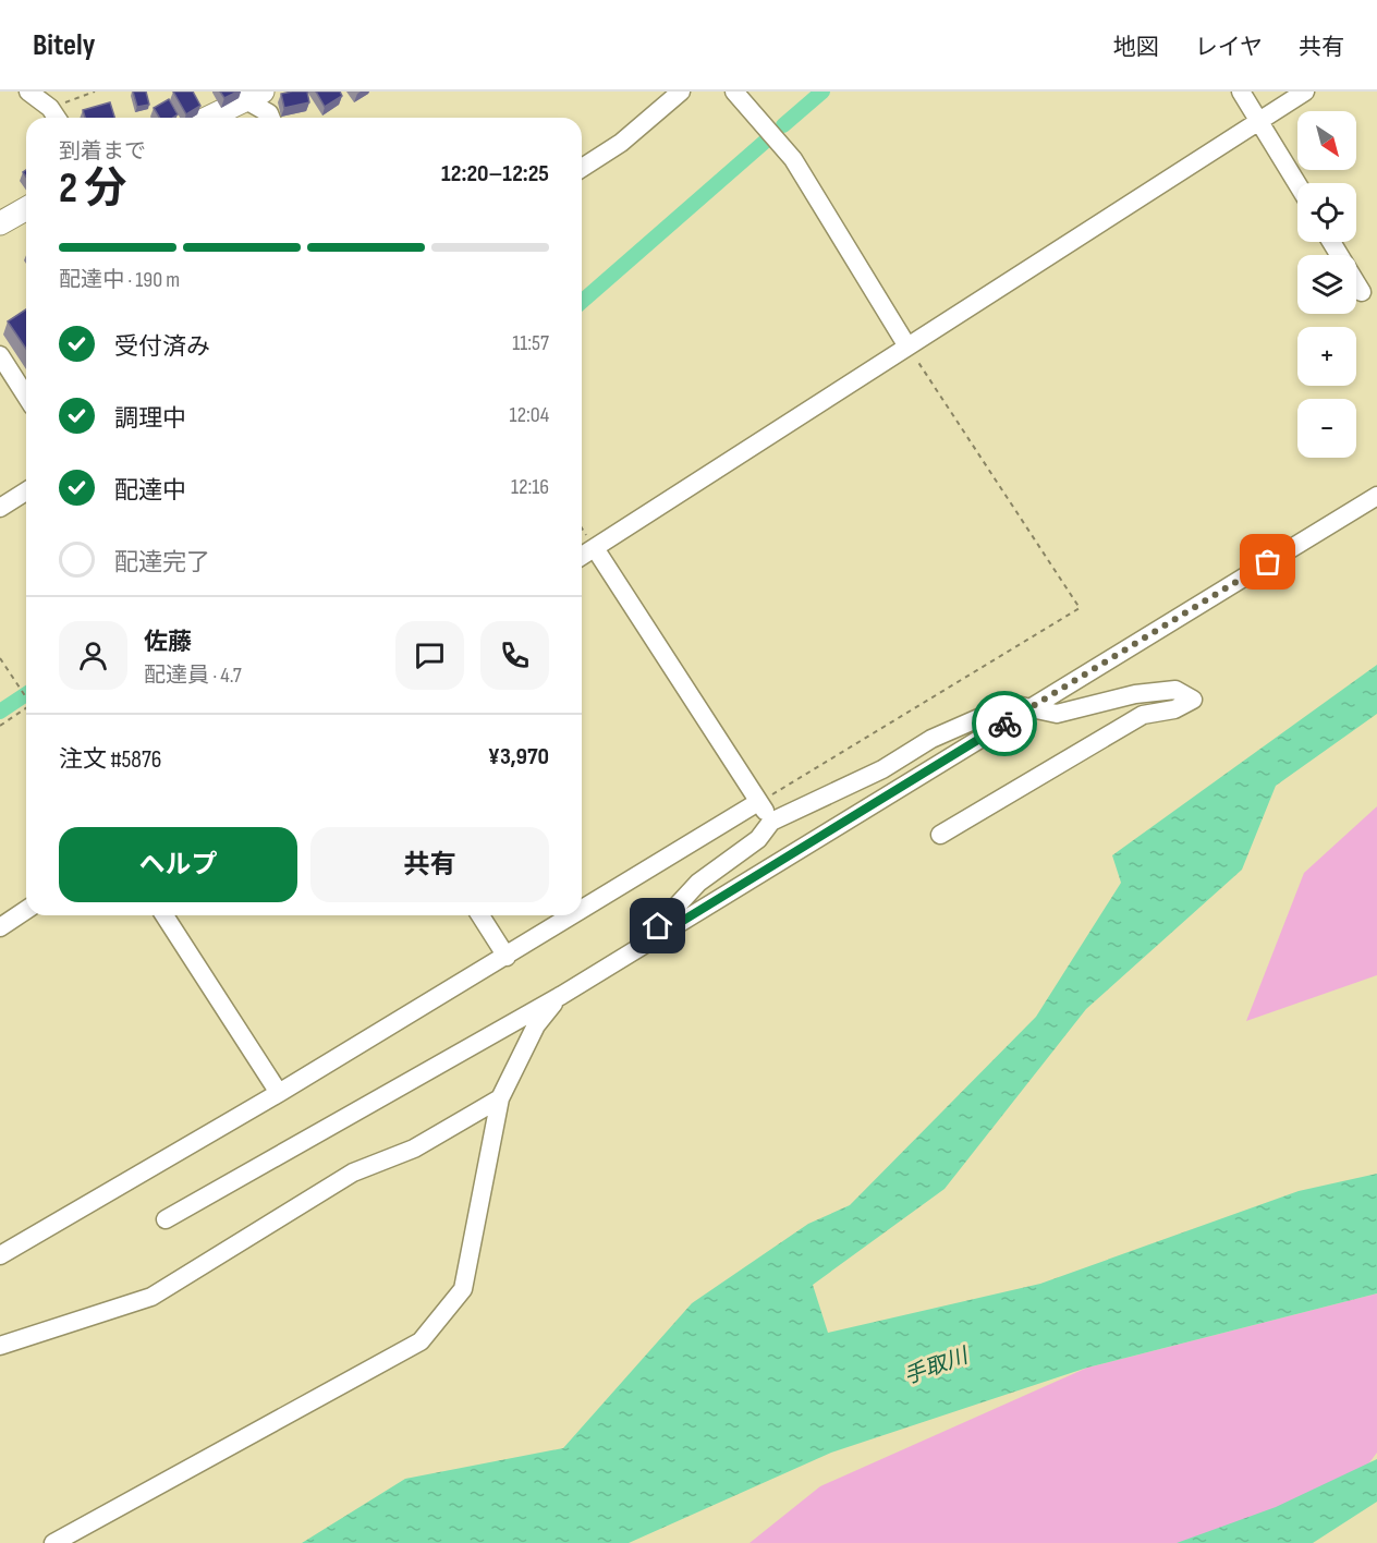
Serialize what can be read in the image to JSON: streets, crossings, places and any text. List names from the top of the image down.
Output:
{
  "water": ["手取川"],
  "north": "bottom right",
  "page": {
    "header": "Bitely",
    "nav": ["地図", "レイヤ", "共有"],
    "map_buttons": ["+", "−"],
    "heading": ["2 分", "到着まで", "12:20–12:25"],
    "panel": [
      "佐藤",
      "配達員 · 4.7",
      "注文 #5876",
      "¥3,970"
    ],
    "bar": "配達中 · 190 m",
    "list": [
      ["受付済み", "11:57"],
      ["調理中", "12:04"],
      ["配達中", "12:16"],
      "配達完了"
    ],
    "buttons": ["ヘルプ", "共有"]
  }
}
